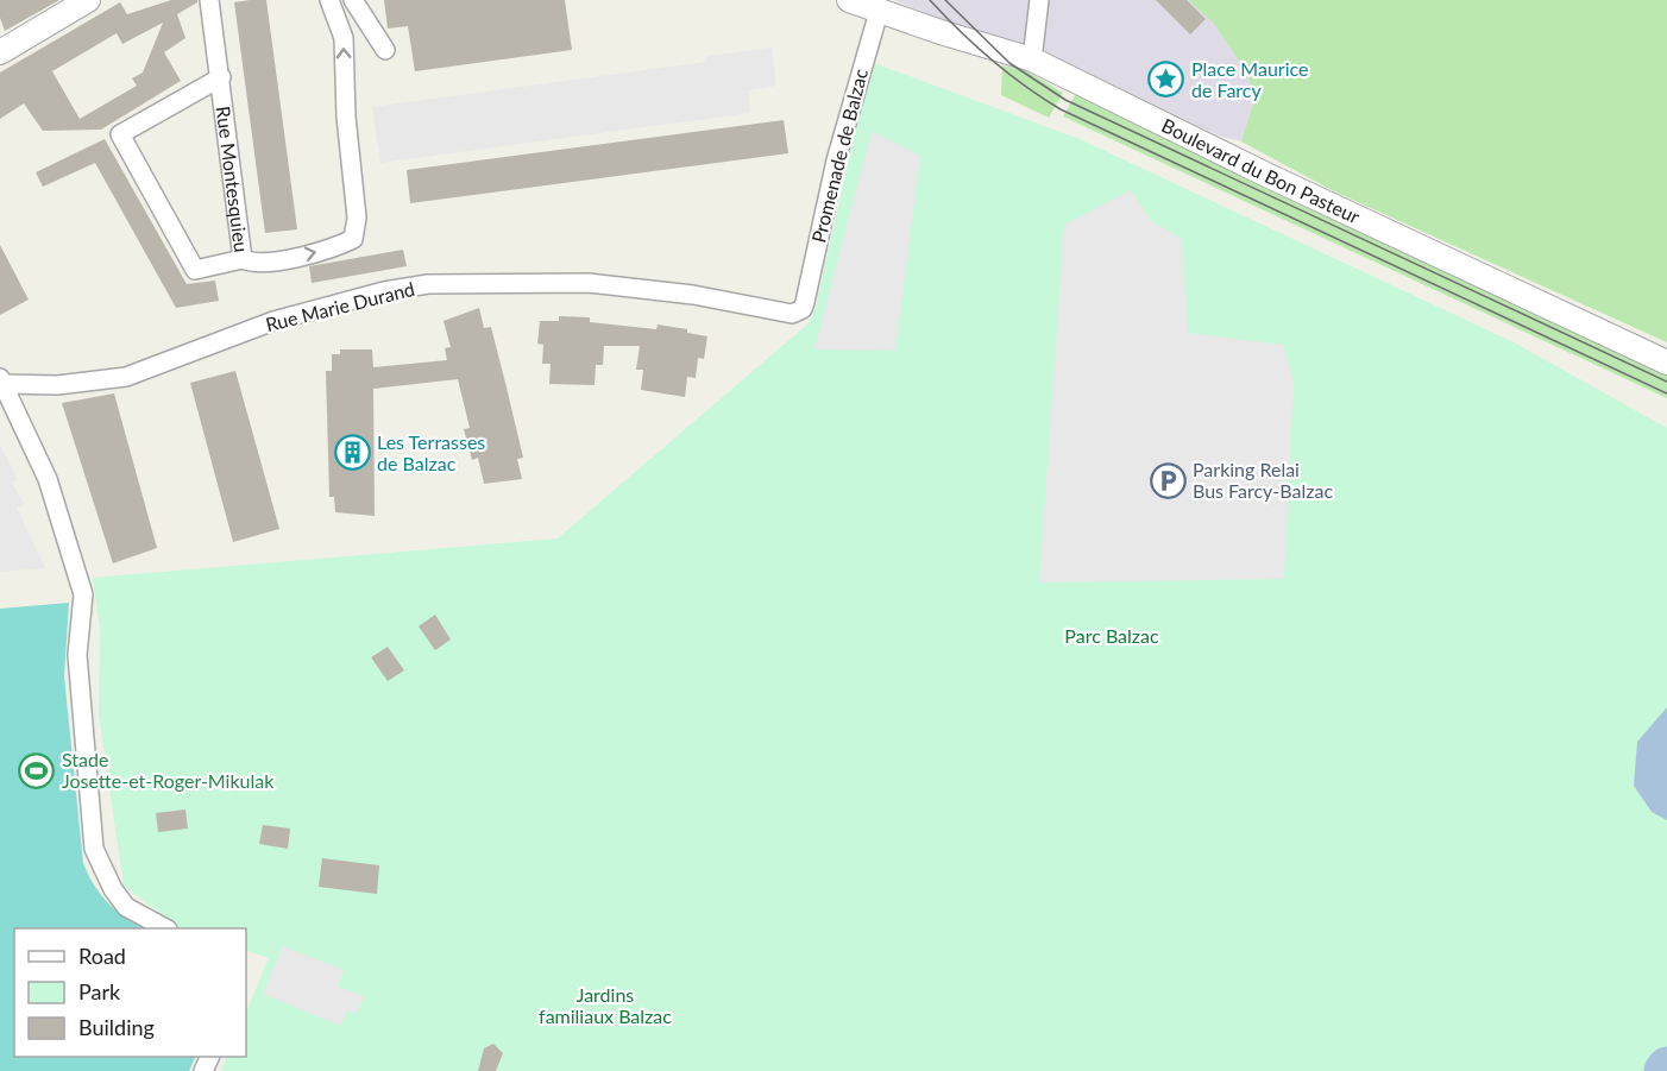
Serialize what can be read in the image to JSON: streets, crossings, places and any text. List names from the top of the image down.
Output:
{
  "streets": {
    "street": [
      "Promenade de Balzac",
      "Boulevard du Bon Pasteur",
      "Rue Montesquieu",
      "Rue Marie Durand"
    ]
  },
  "crossings": [
    ["Promenade de Balzac", "Boulevard du Bon Pasteur"],
    ["Promenade de Balzac", "Rue Marie Durand"]
  ],
  "parks": ["Parc Balzac", "Jardins familiaux Balzac"],
  "places": {
    "place": ["Place Maurice de Farcy"],
    "building": ["Les Terrasses de Balzac"],
    "parking": ["Parking Relai Bus Farcy-Balzac"],
    "sports": ["Stade Josette-et-Roger-Mikulak"]
  },
  "legend": ["Road", "Park", "Building"]
}
